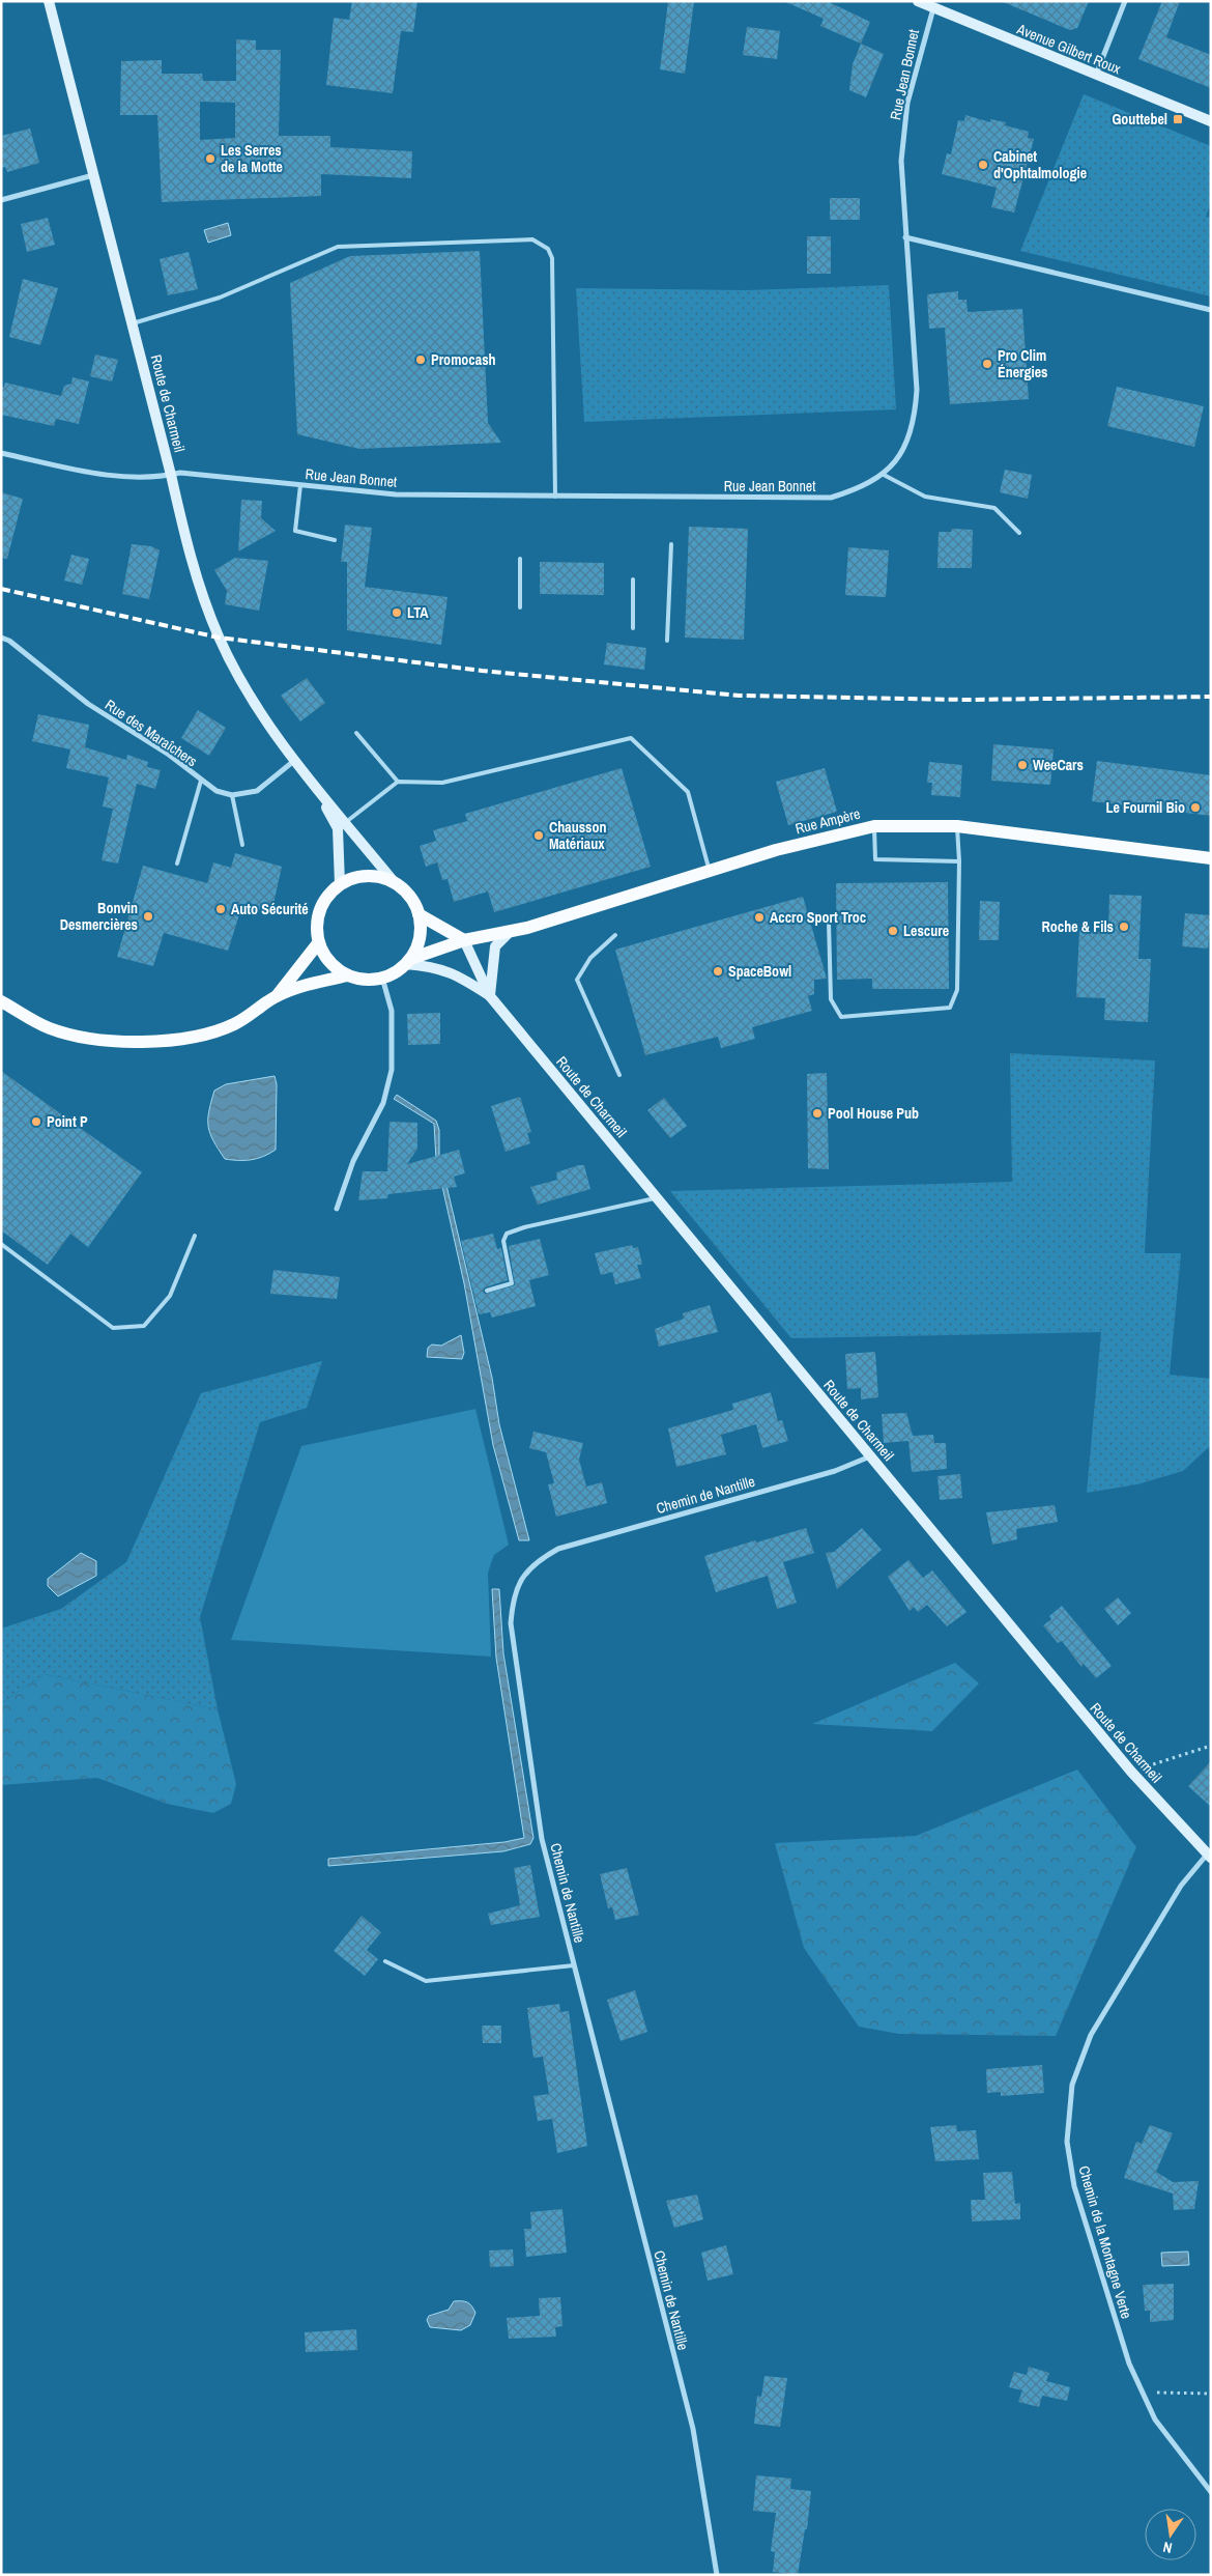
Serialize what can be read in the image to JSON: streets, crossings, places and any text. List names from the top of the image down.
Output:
{
  "streets": {
    "main road": ["Avenue Gilbert Roux", "Route de Charmeil", "Rue Ampère"],
    "street": [
      "Rue Jean Bonnet",
      "Rue des Maraîchers",
      "Chemin de Nantille",
      "Chemin de la Montagne Verte"
    ]
  },
  "crossings": [
    ["Avenue Gilbert Roux", "Rue Jean Bonnet"],
    ["Rue Jean Bonnet", "Route de Charmeil"],
    ["Route de Charmeil", "Rue Ampère"],
    ["Route de Charmeil", "Chemin de Nantille"],
    ["Route de Charmeil", "Chemin de la Montagne Verte"]
  ],
  "places": {
    "transit": ["Gouttebel"],
    "other": [
      "Les Serres de la Motte",
      "Cabinet d'Ophtalmologie",
      "Promocash",
      "Pro Clim Énergies",
      "LTA",
      "WeeCars",
      "Le Fournil Bio",
      "Chausson Matériaux",
      "Auto Sécurité",
      "Bonvin Desmercières",
      "Accro Sport Troc",
      "Roche & Fils",
      "Lescure",
      "SpaceBowl",
      "Pool House Pub",
      "Point P"
    ]
  },
  "north": "bottom"
}
